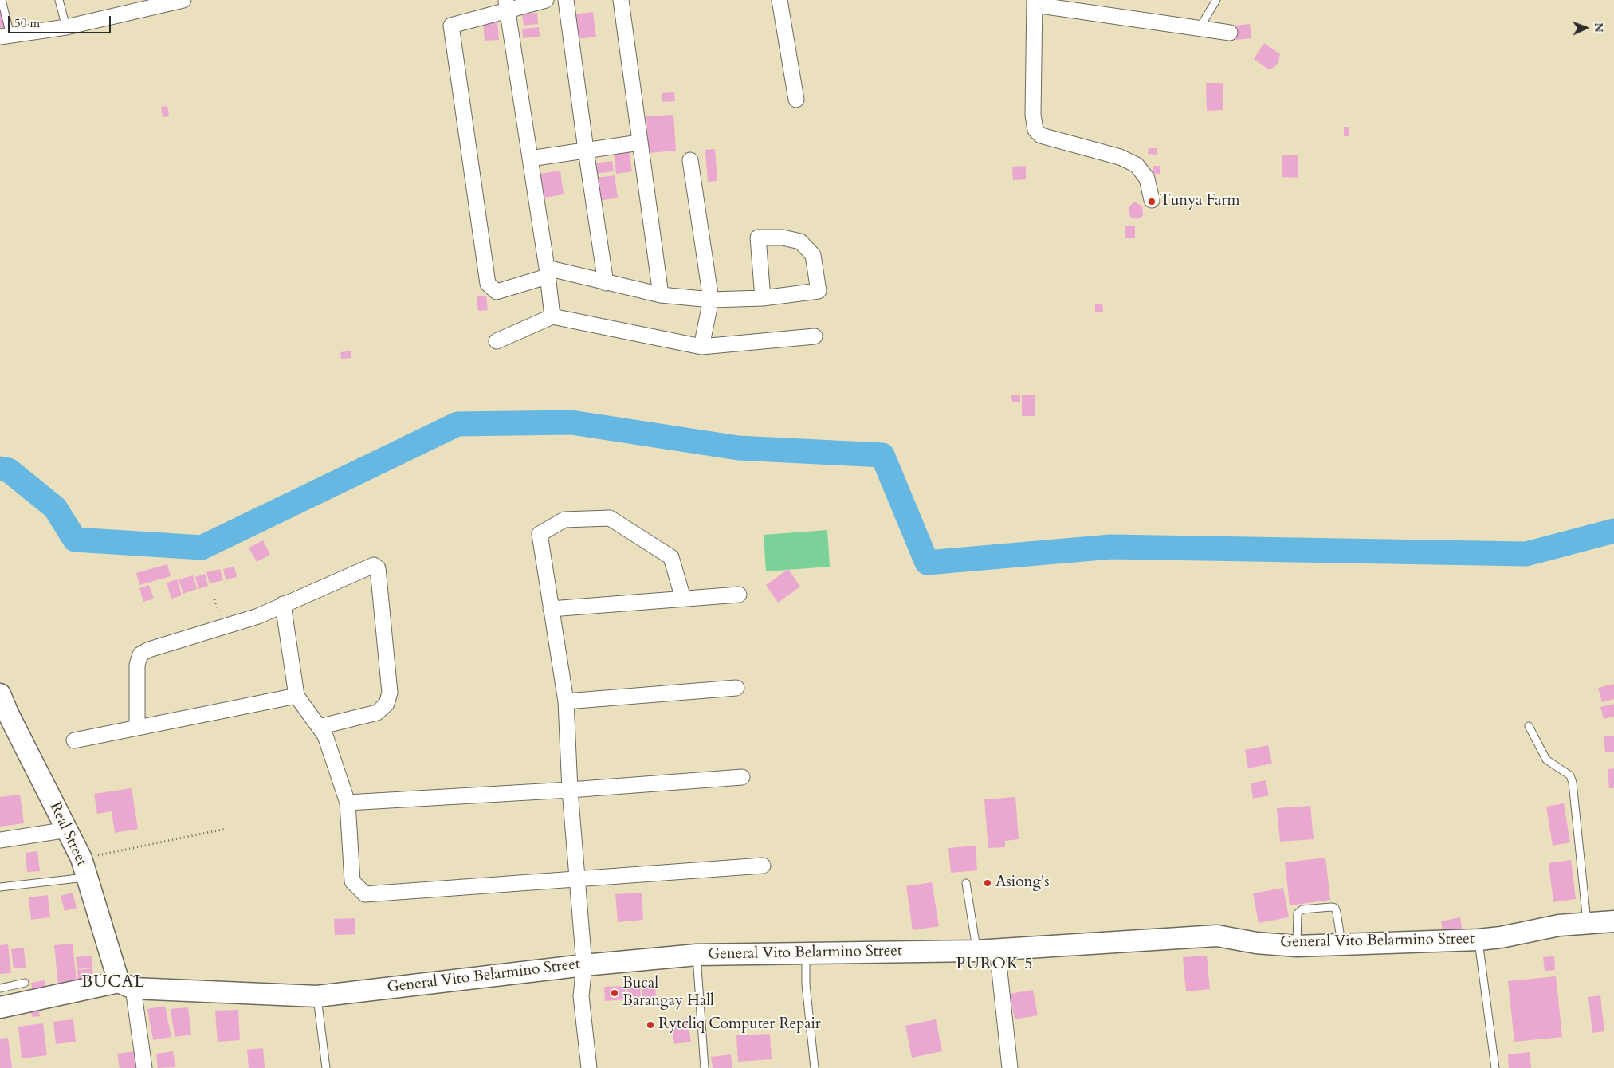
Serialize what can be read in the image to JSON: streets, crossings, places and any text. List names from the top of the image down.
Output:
{
  "streets": {
    "street": ["Real Street", "General Vito Belarmino Street"]
  },
  "crossings": [
    ["Real Street", "General Vito Belarmino Street"]
  ],
  "districts": ["PUROK 5", "BUCAL"],
  "places": [
    "Tunya Farm",
    "Asiong's",
    "Bucal Barangay Hall",
    "Rytcliq Computer Repair"
  ],
  "scale_bar": "50 m",
  "north": "right"
}
